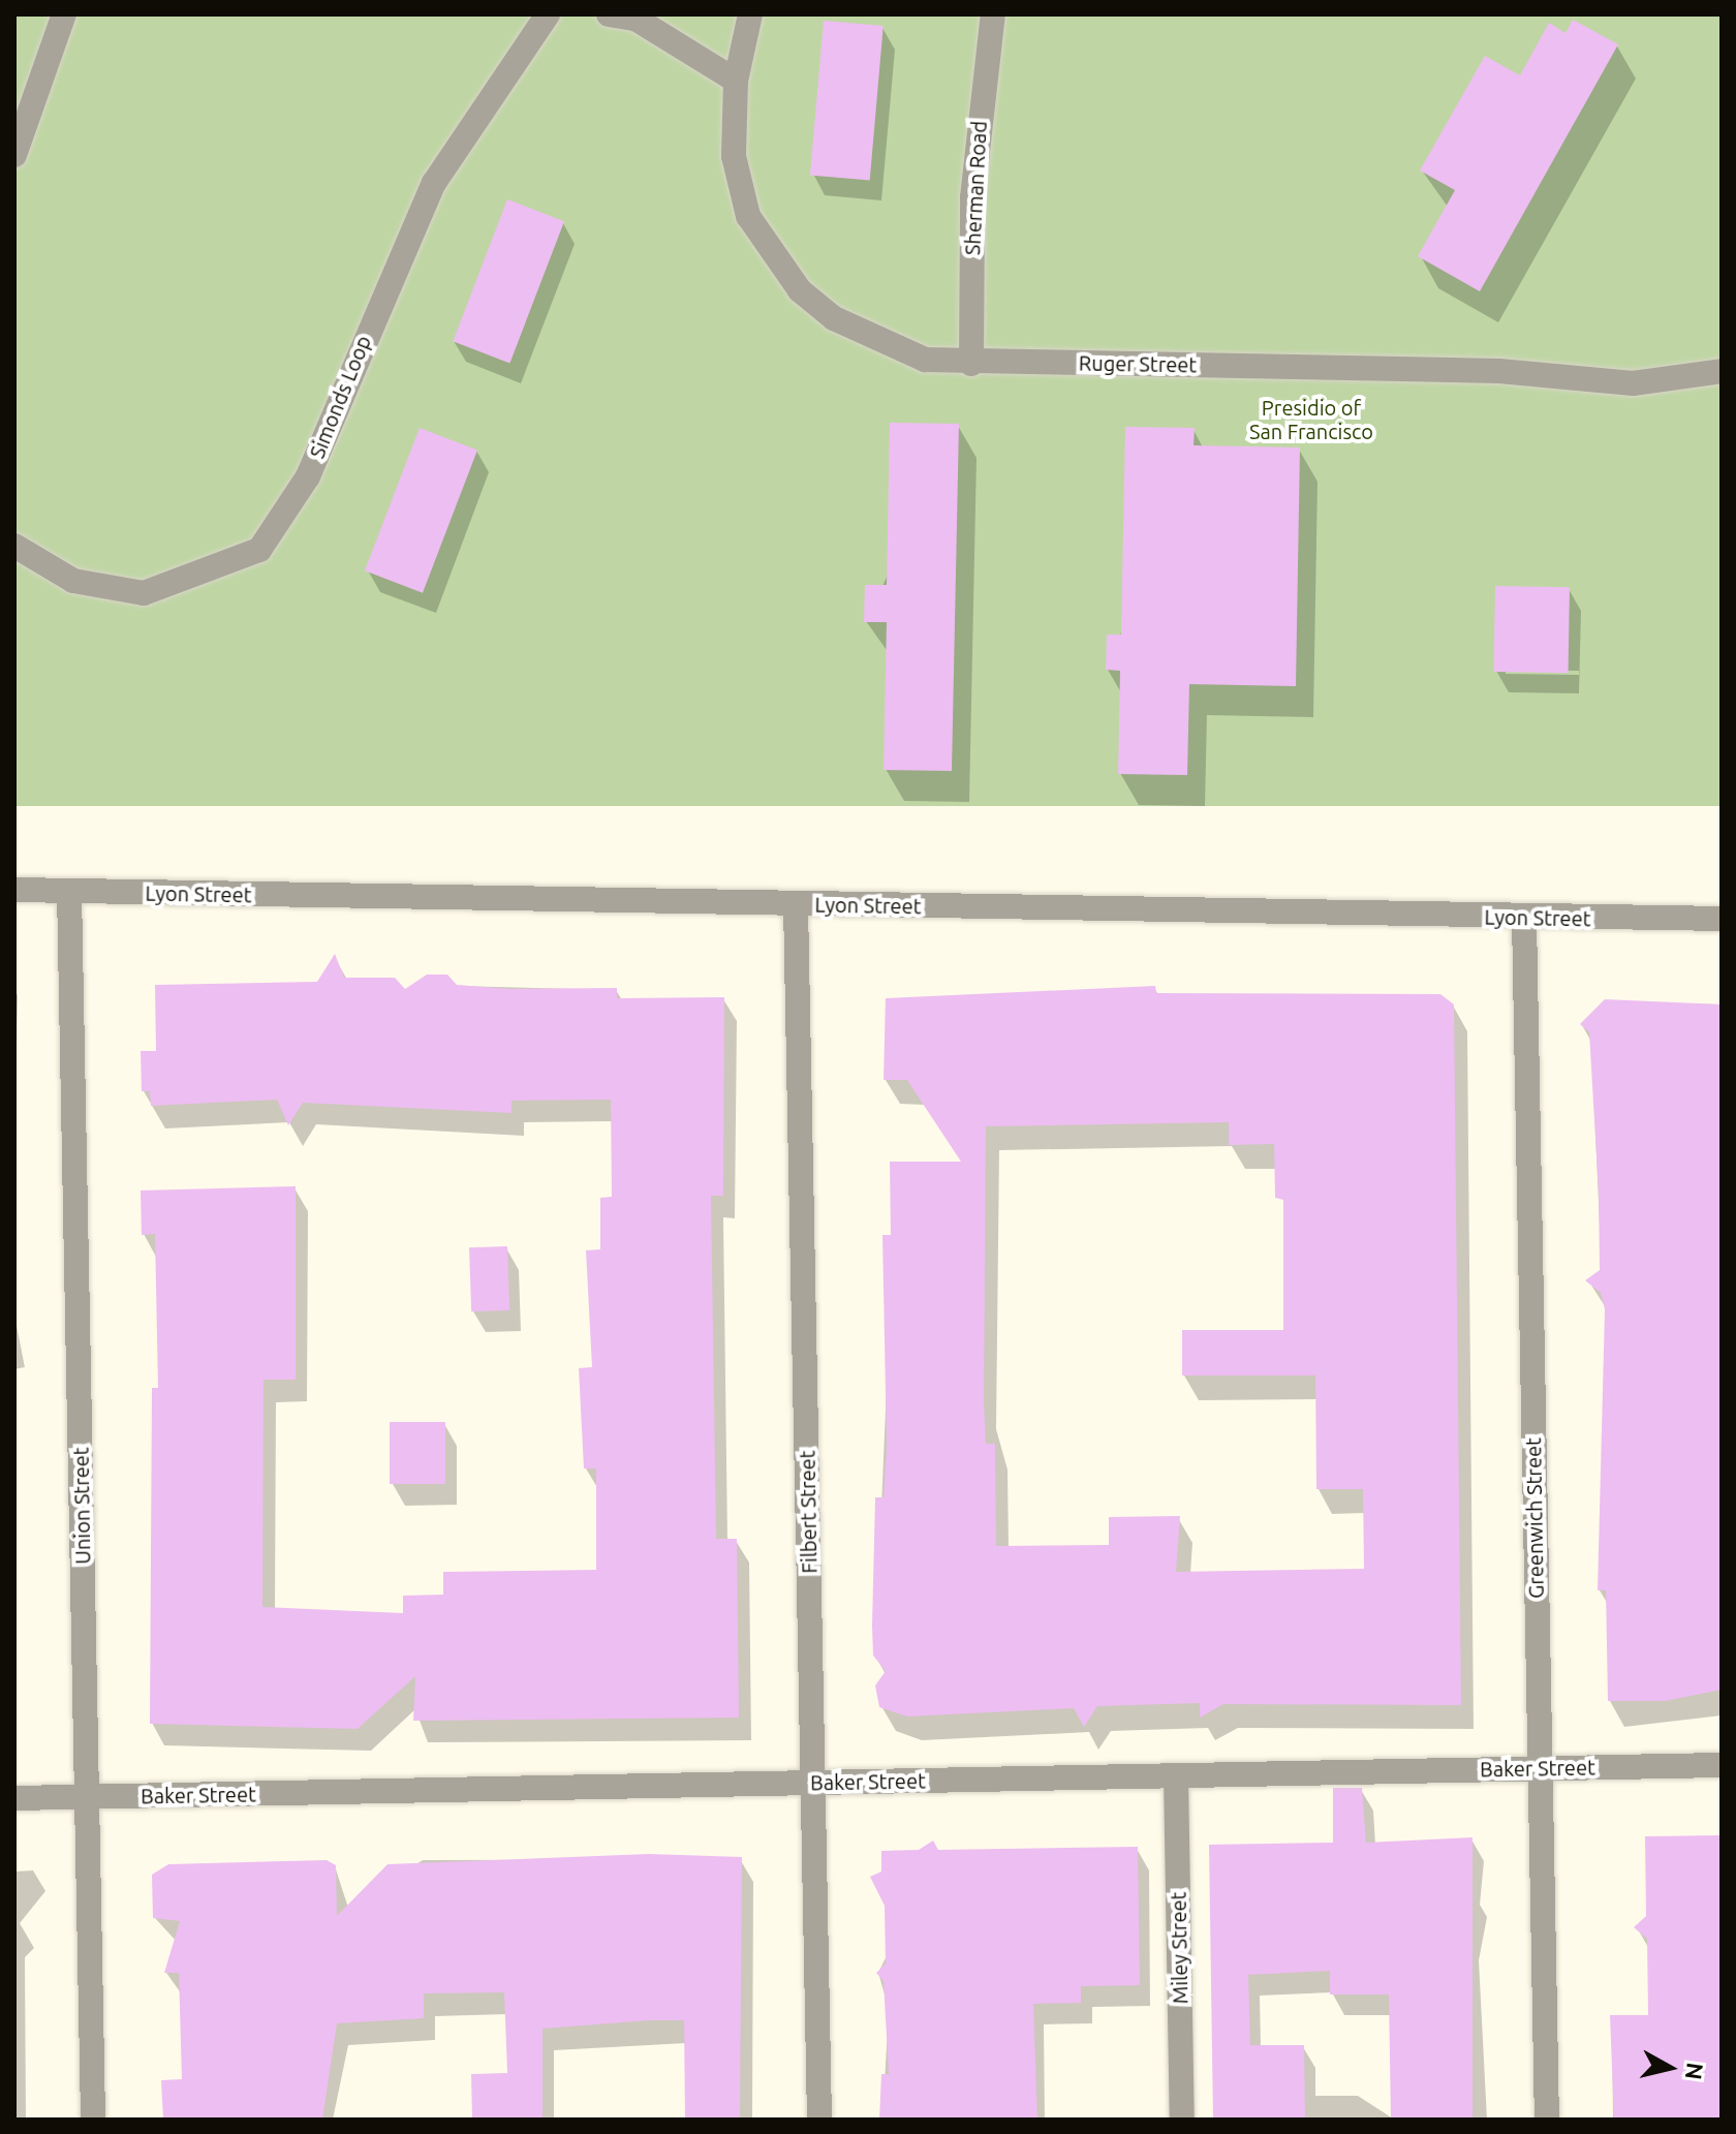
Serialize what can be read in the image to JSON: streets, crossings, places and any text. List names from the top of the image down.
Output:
{
  "streets": {
    "street": [
      "Sherman Road",
      "Ruger Street",
      "Simonds Loop",
      "Lyon Street",
      "Union Street",
      "Filbert Street",
      "Greenwich Street",
      "Baker Street",
      "Miley Street"
    ]
  },
  "crossings": [
    ["Sherman Road", "Ruger Street"],
    ["Lyon Street", "Union Street"],
    ["Lyon Street", "Filbert Street"],
    ["Lyon Street", "Greenwich Street"],
    ["Union Street", "Baker Street"],
    ["Filbert Street", "Baker Street"],
    ["Greenwich Street", "Baker Street"],
    ["Baker Street", "Miley Street"]
  ],
  "parks": ["Presidio of San Francisco"],
  "north": "right"
}
